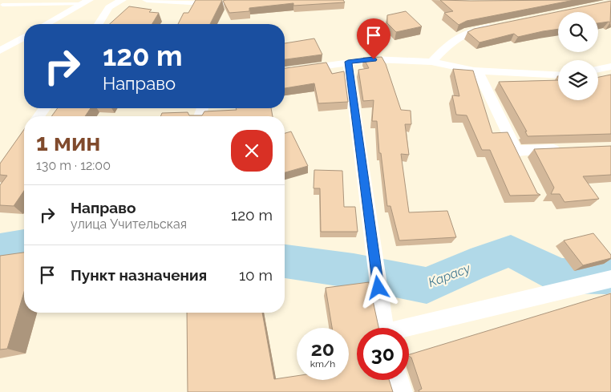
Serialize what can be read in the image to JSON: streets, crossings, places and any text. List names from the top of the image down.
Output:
{
  "water": ["Карасу"],
  "page": {
    "turn": ["120 m", "Направо"],
    "heading": ["1 мин", "130 m · 12:00"],
    "list": [
      {
        "name": "Направо",
        "note": "улица Учительская",
        "value": "120 m"
      },
      {
        "name": "Пункт назначения",
        "value": "10 m"
      }
    ],
    "speed": "20 km/h",
    "limit": "30"
  }
}
